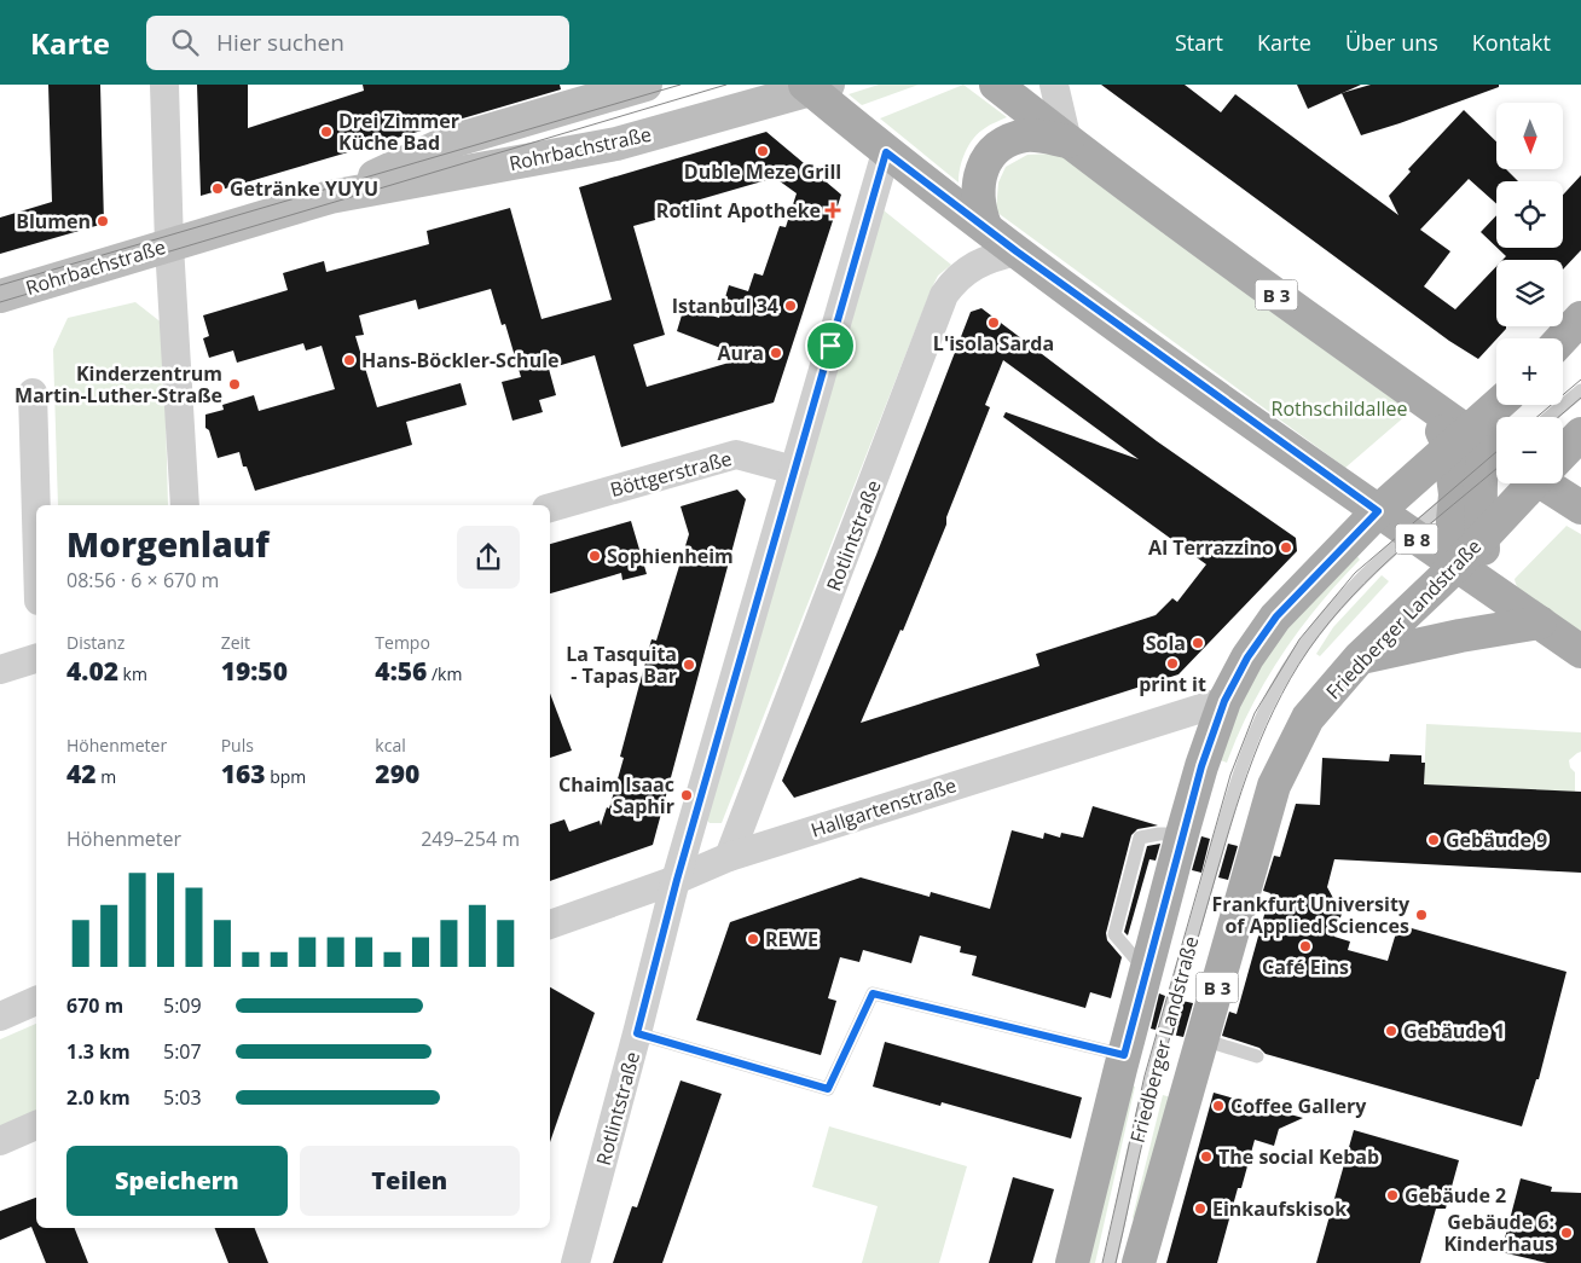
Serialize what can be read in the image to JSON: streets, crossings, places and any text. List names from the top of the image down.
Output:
{
  "streets": {
    "main road": ["B 3", "B 8", "Friedberger Landstraße"],
    "street": [
      "Rohrbachstraße",
      "Böttgerstraße",
      "Rotlintstraße",
      "Hallgartenstraße"
    ]
  },
  "crossings": [
    ["Böttgerstraße", "Rotlintstraße"],
    ["Rotlintstraße", "B 8"],
    ["Rotlintstraße", "Hallgartenstraße"],
    ["B 8", "Friedberger Landstraße"],
    ["Friedberger Landstraße", "Hallgartenstraße"]
  ],
  "parks": ["Rothschildallee"],
  "places": {
    "other": [
      "Drei Zimmer Küche Bad",
      "Duble Meze Grill",
      "Getränke YUYU",
      "Blumen",
      "Istanbul 34",
      "L'isola Sarda",
      "Aura",
      "Hans-Böckler-Schule",
      "Kinderzentrum Martin-Luther-Straße",
      "Al Terrazzino",
      "Sophienheim",
      "Sola",
      "print it",
      "La Tasquita - Tapas Bar",
      "Chaim Isaac Saphir",
      "Gebäude 9",
      "Frankfurt University of Applied Sciences",
      "REWE",
      "Café Eins",
      "Gebäude 1",
      "Coffee Gallery",
      "The social Kebab",
      "Gebäude 2",
      "Einkaufskisok",
      "Gebäude 6: Kinderhaus"
    ],
    "health": ["Rotlint Apotheke"]
  },
  "north": "bottom",
  "page": {
    "header": "Karte",
    "search": "Hier suchen",
    "nav": [
      "Start",
      "Karte",
      "Über uns",
      "Kontakt"
    ],
    "map_buttons": ["+", "−"],
    "heading": ["Morgenlauf", "08:56 · 6 × 670 m"],
    "stats": [
      ["Distanz", "4.02 km"],
      ["Zeit", "19:50"],
      ["Tempo", "4:56 /km"],
      ["Höhenmeter", "42 m"],
      ["Puls", "163 bpm"],
      ["kcal", "290"]
    ],
    "chart": ["Höhenmeter", "249–254 m"],
    "list": [
      {
        "name": "670 m",
        "note": "5:09"
      },
      {
        "name": "1.3 km",
        "note": "5:07"
      },
      {
        "name": "2.0 km",
        "note": "5:03"
      }
    ],
    "buttons": ["Speichern", "Teilen"]
  }
}
